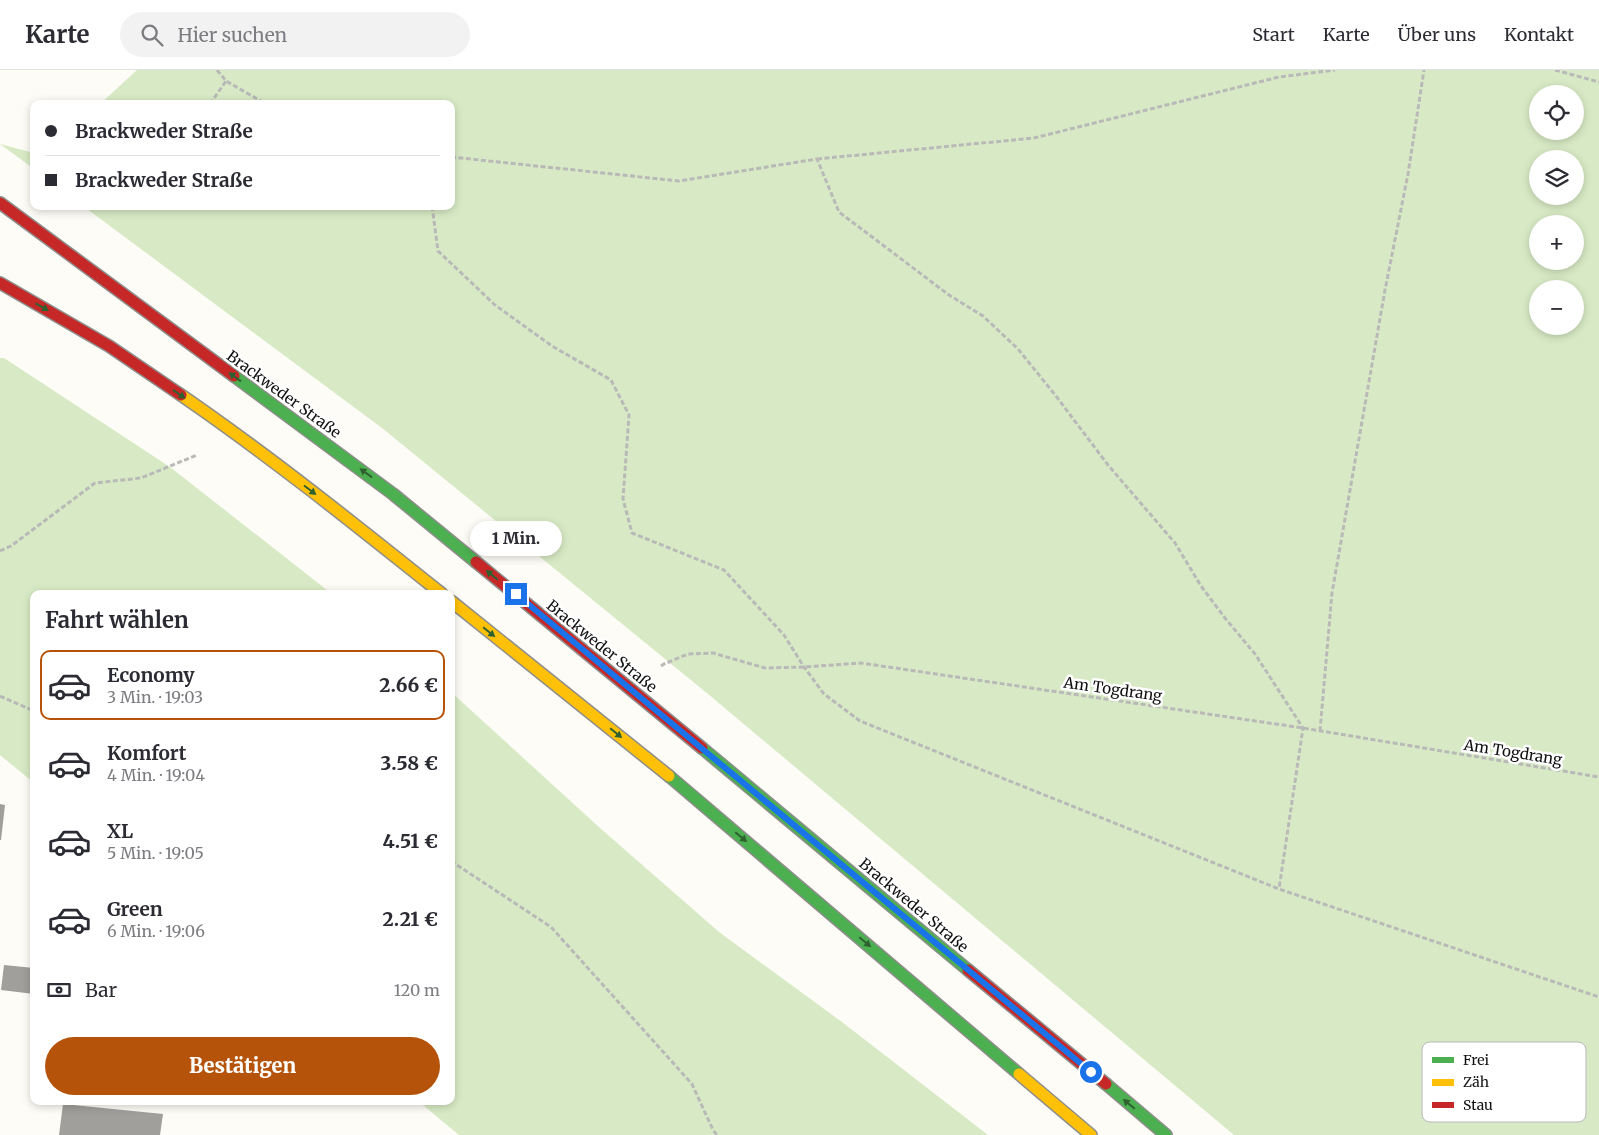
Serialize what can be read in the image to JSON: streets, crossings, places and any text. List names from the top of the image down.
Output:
{
  "streets": {
    "main road": ["Brackweder Straße"],
    "path": ["Am Togdrang"]
  },
  "crossings": [
    ["Brackweder Straße", "Am Togdrang"]
  ],
  "legend": ["Frei", "Zäh", "Stau"],
  "page": {
    "header": "Karte",
    "search": "Hier suchen",
    "nav": [
      "Start",
      "Karte",
      "Über uns",
      "Kontakt"
    ],
    "map_buttons": ["+", "−"],
    "banner": ["Brackweder Straße", "Brackweder Straße"],
    "bubble": "1 Min.",
    "heading": "Fahrt wählen",
    "list": [
      {
        "name": "Economy",
        "note": "3 Min. · 19:03",
        "value": "2.66 €"
      },
      {
        "name": "Komfort",
        "note": "4 Min. · 19:04",
        "value": "3.58 €"
      },
      {
        "name": "XL",
        "note": "5 Min. · 19:05",
        "value": "4.51 €"
      },
      {
        "name": "Green",
        "note": "6 Min. · 19:06",
        "value": "2.21 €"
      }
    ],
    "pay": ["Bar", "120 m"],
    "buttons": "Bestätigen"
  }
}
